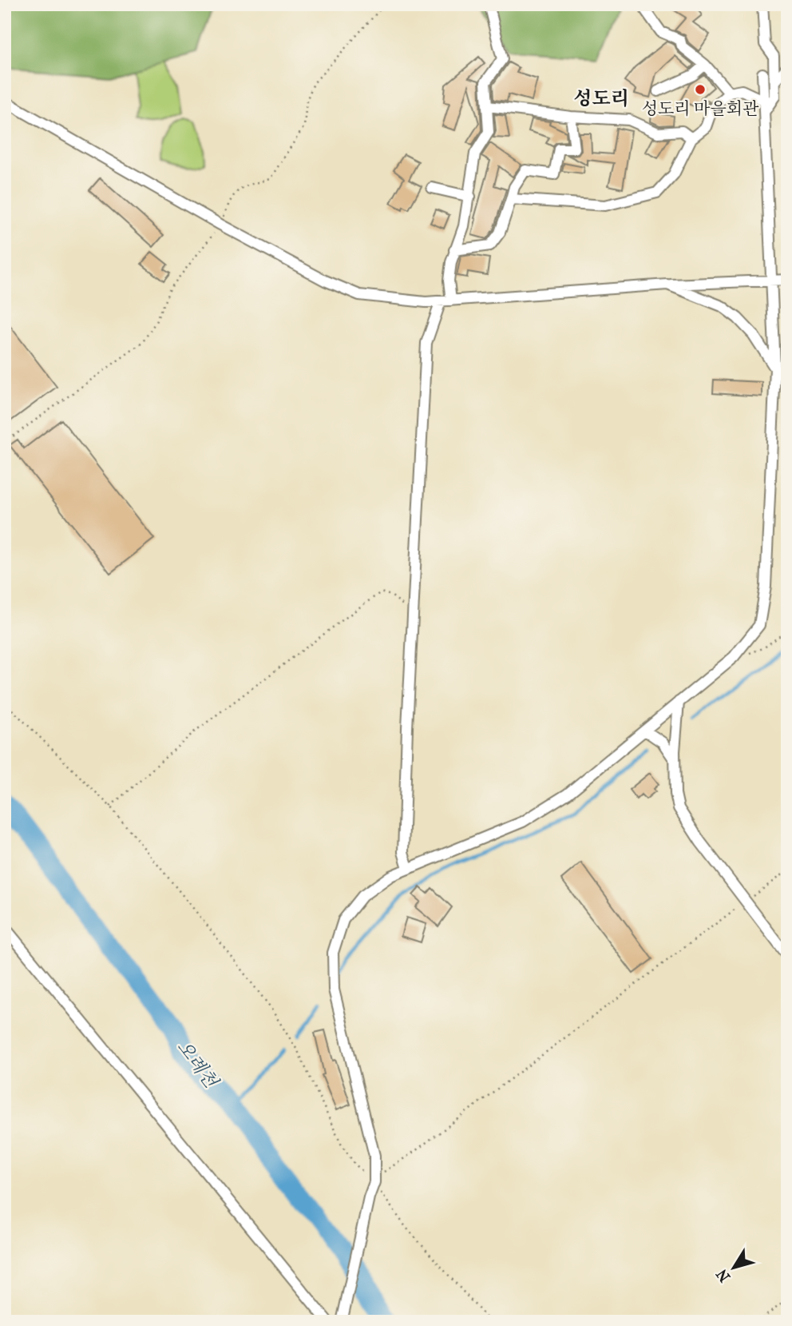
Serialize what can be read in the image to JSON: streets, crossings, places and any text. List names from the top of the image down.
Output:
{
  "districts": ["성도리"],
  "water": ["오례천"],
  "places": ["성도리 마을회관"],
  "north": "bottom left"
}
